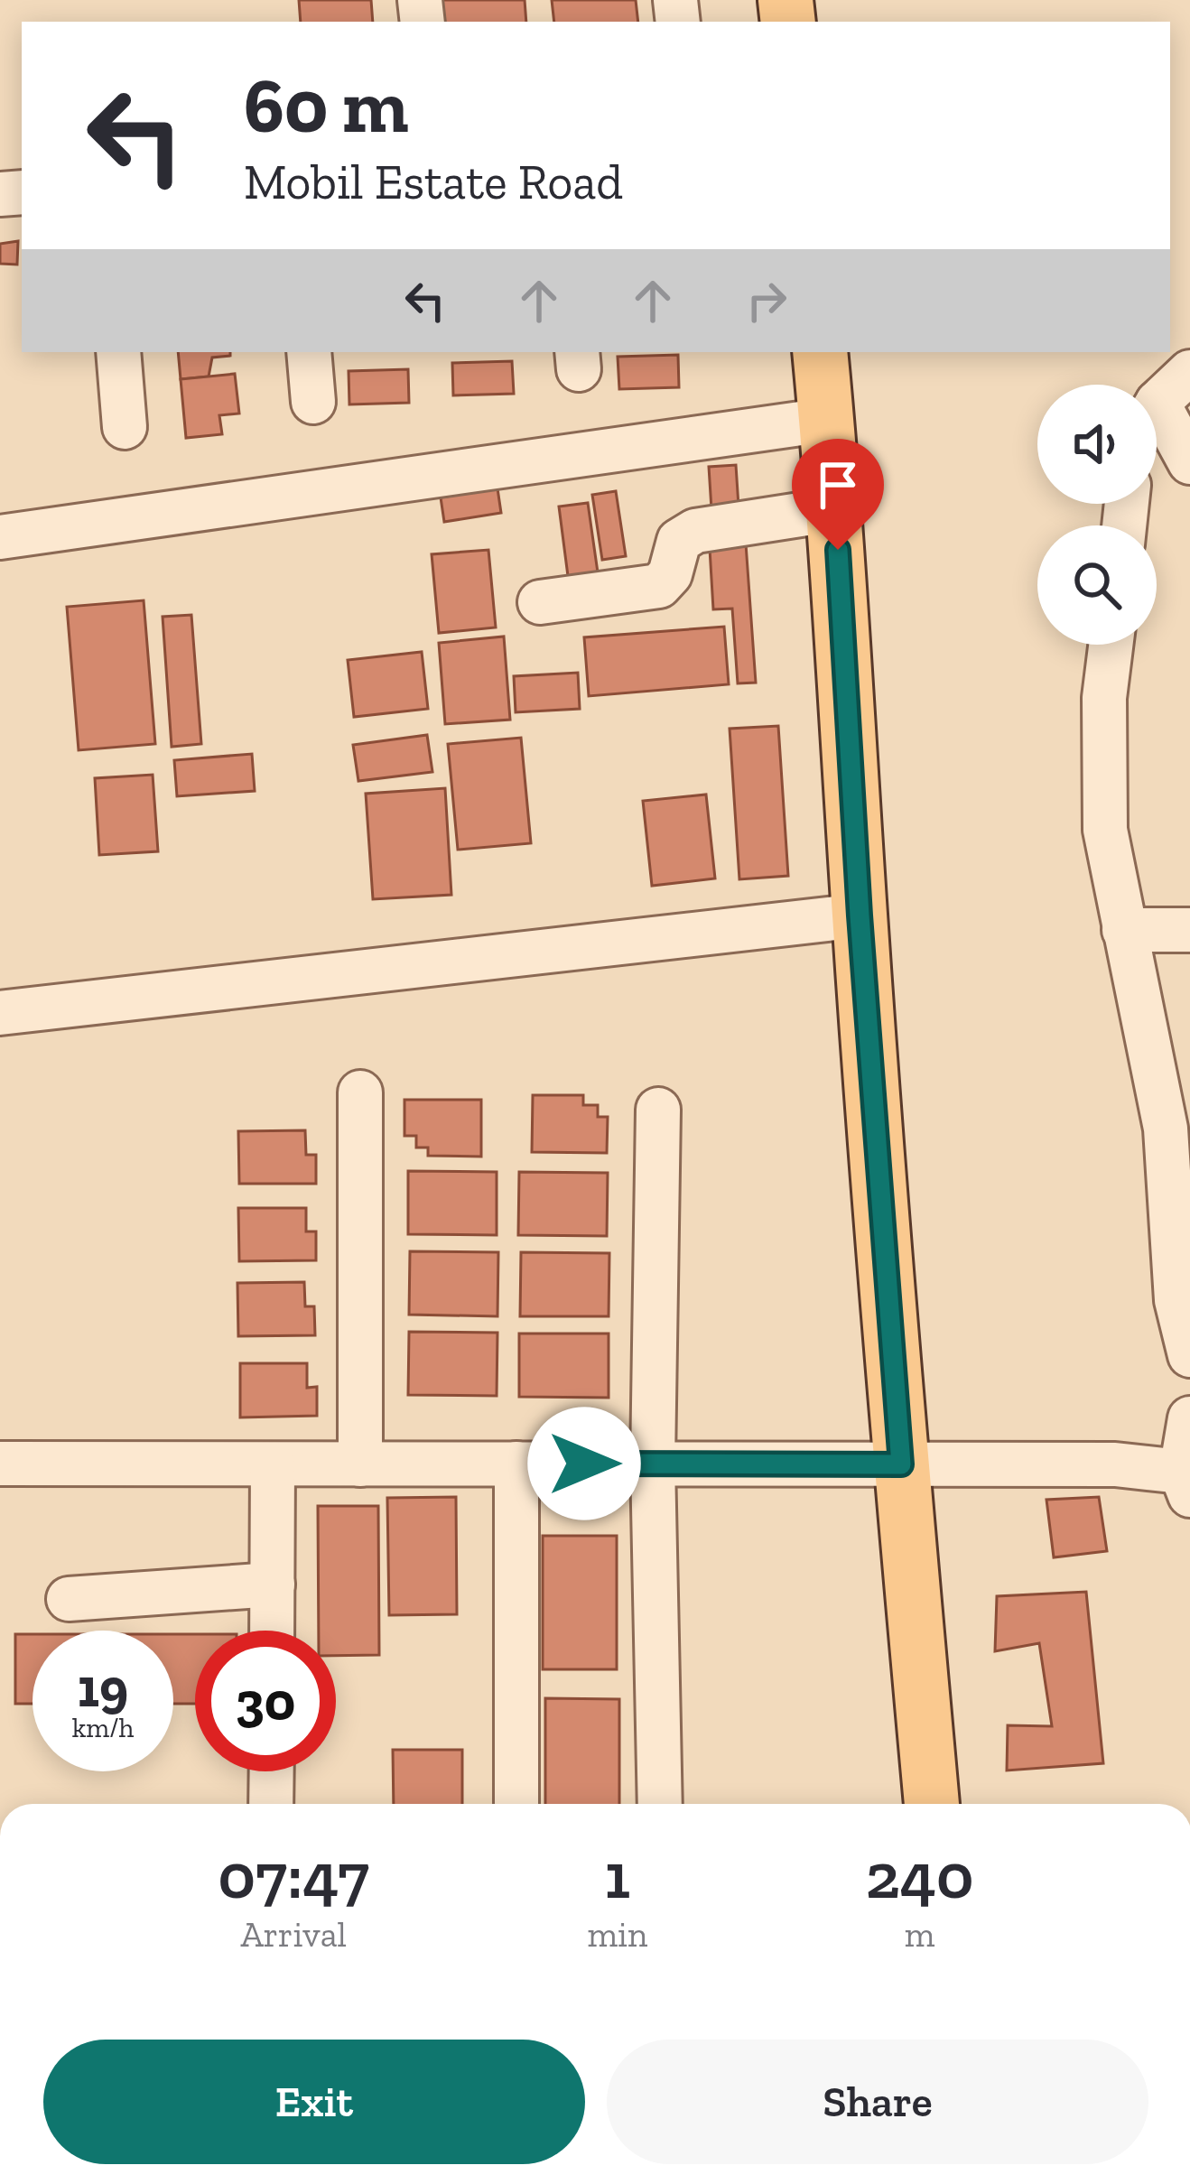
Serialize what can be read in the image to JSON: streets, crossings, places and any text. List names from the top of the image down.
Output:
{
  "page": {
    "turn": ["60 m", "Mobil Estate Road"],
    "speed": "19 km/h",
    "limit": "30",
    "eta": [
      "07:47",
      "Arrival",
      "1",
      "min",
      "240",
      "m"
    ],
    "buttons": ["Exit", "Share"]
  }
}
